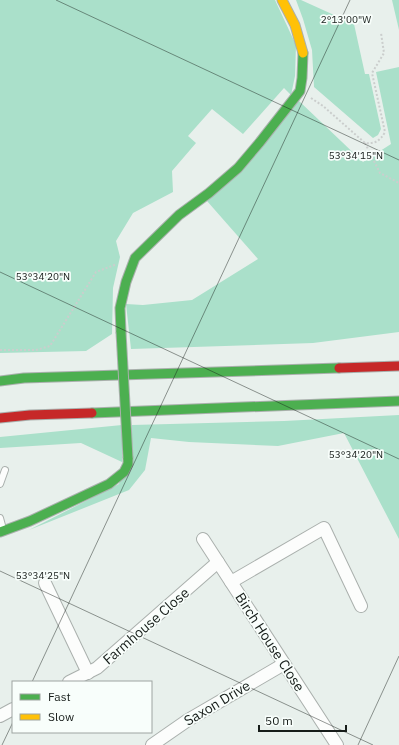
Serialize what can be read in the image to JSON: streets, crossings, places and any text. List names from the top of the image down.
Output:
{
  "streets": {
    "street": ["Farmhouse Close", "Birch House Close", "Saxon Drive"]
  },
  "crossings": [
    ["Farmhouse Close", "Birch House Close"],
    ["Birch House Close", "Saxon Drive"]
  ],
  "legend": ["Fast", "Slow"],
  "scale_bar": "50 m",
  "coordinates": [
    "2°13'00\"W",
    "53°34'15\"N",
    "53°34'20\"N",
    "53°34'25\"N"
  ]
}
